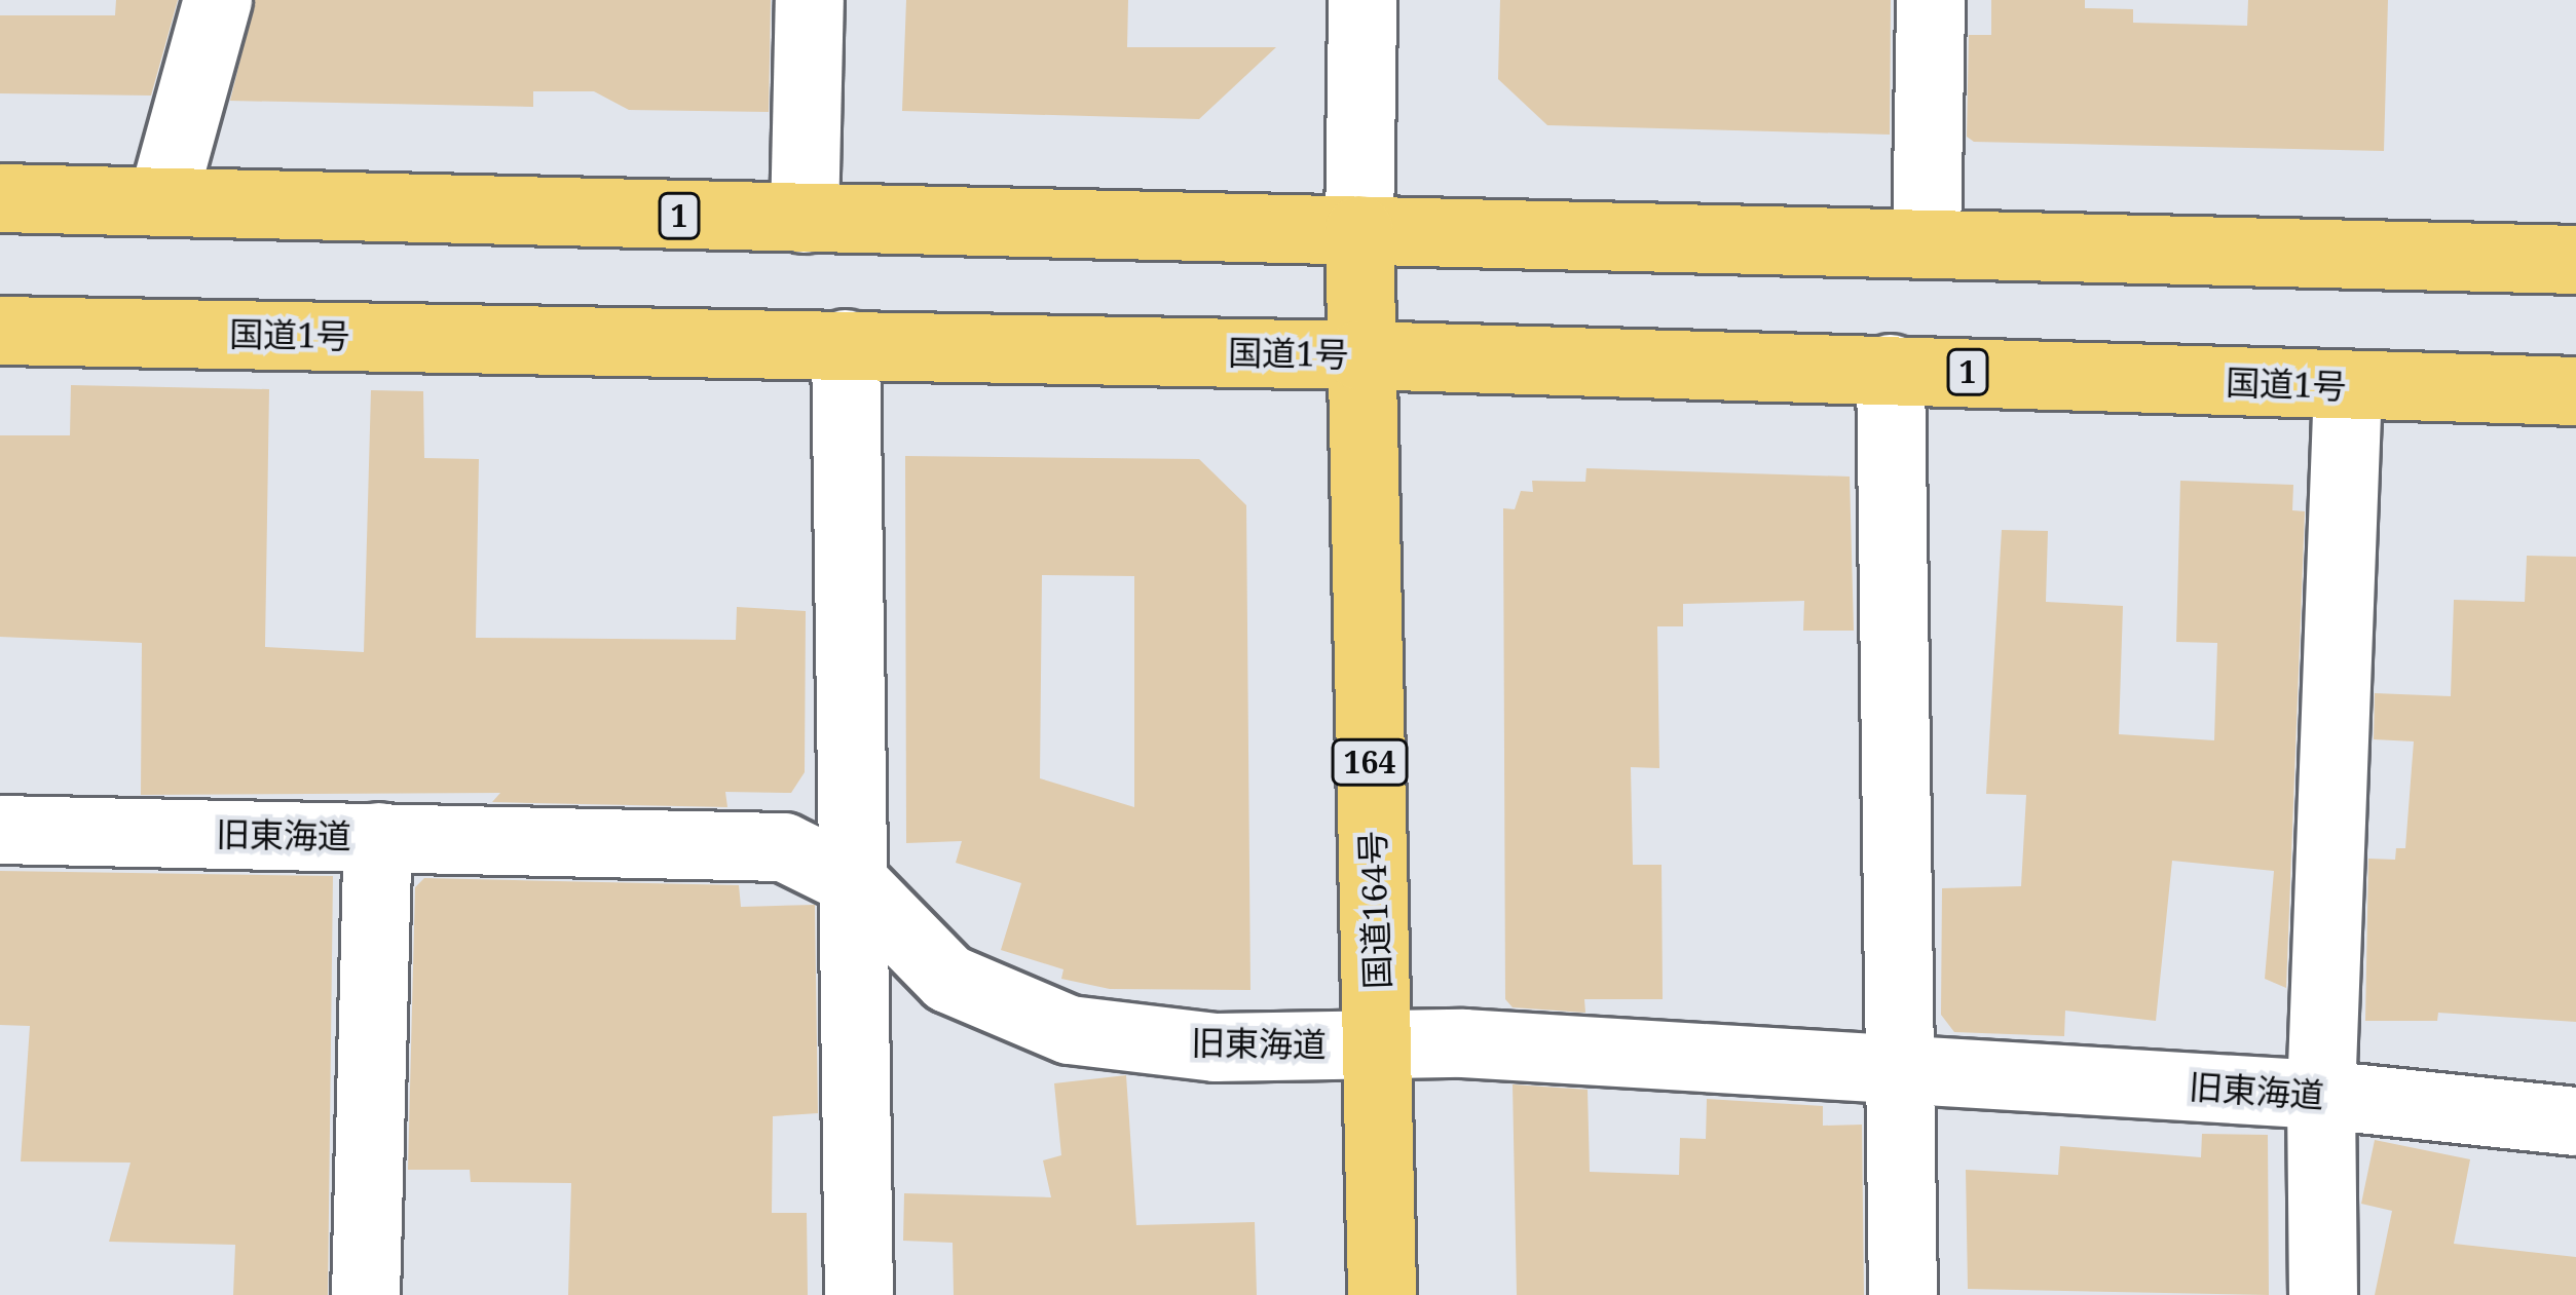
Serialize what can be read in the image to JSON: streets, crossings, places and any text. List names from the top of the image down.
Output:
{
  "streets": {
    "highway": [
      "1",
      "国道1号",
      "164",
      "国道164号"
    ],
    "street": ["旧東海道"]
  },
  "crossings": [
    ["1", "国道164号"],
    ["国道1号", "国道164号"],
    ["旧東海道", "国道164号"]
  ]
}
